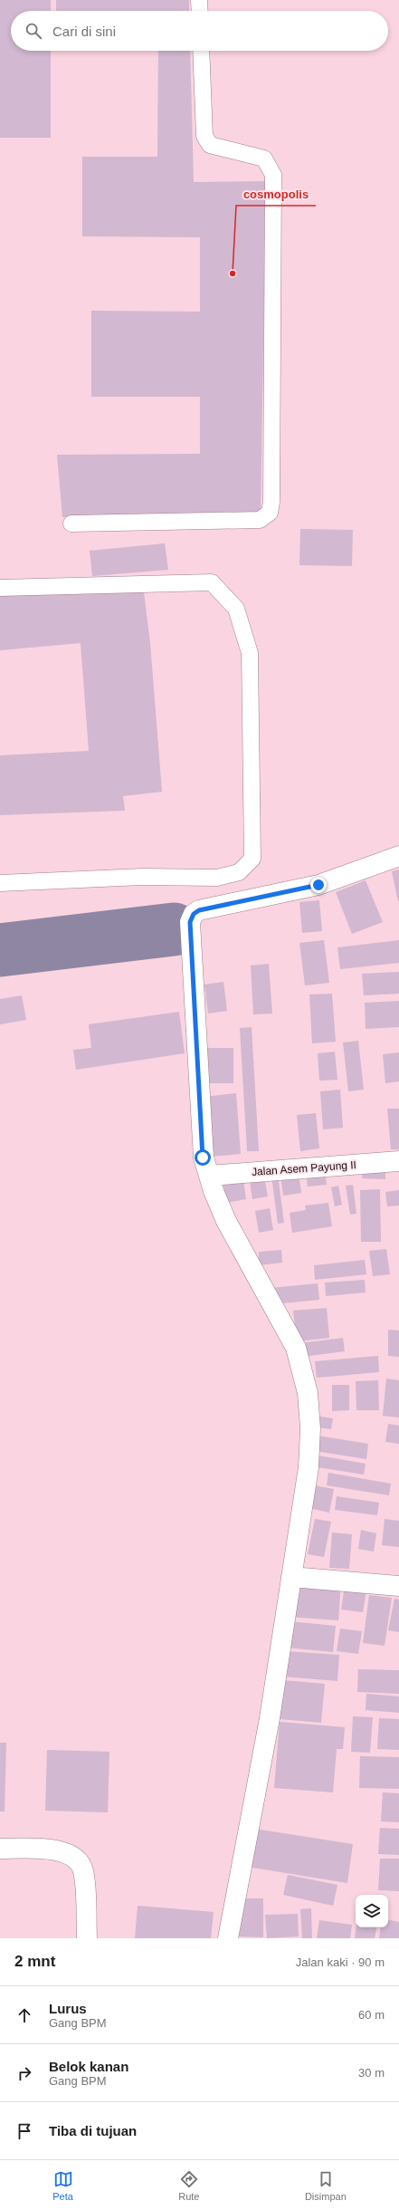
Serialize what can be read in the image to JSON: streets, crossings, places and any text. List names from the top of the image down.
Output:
{
  "streets": {
    "street": ["Jalan Asem Payung II"]
  },
  "places": ["cosmopolis"],
  "page": {
    "search": "Cari di sini",
    "heading": ["2 mnt", "Jalan kaki · 90 m"],
    "list": [
      ["Lurus", "Gang BPM", "60 m"],
      ["Belok kanan", "Gang BPM", "30 m"],
      "Tiba di tujuan"
    ],
    "nav": ["Peta", "Rute", "Disimpan"]
  }
}
